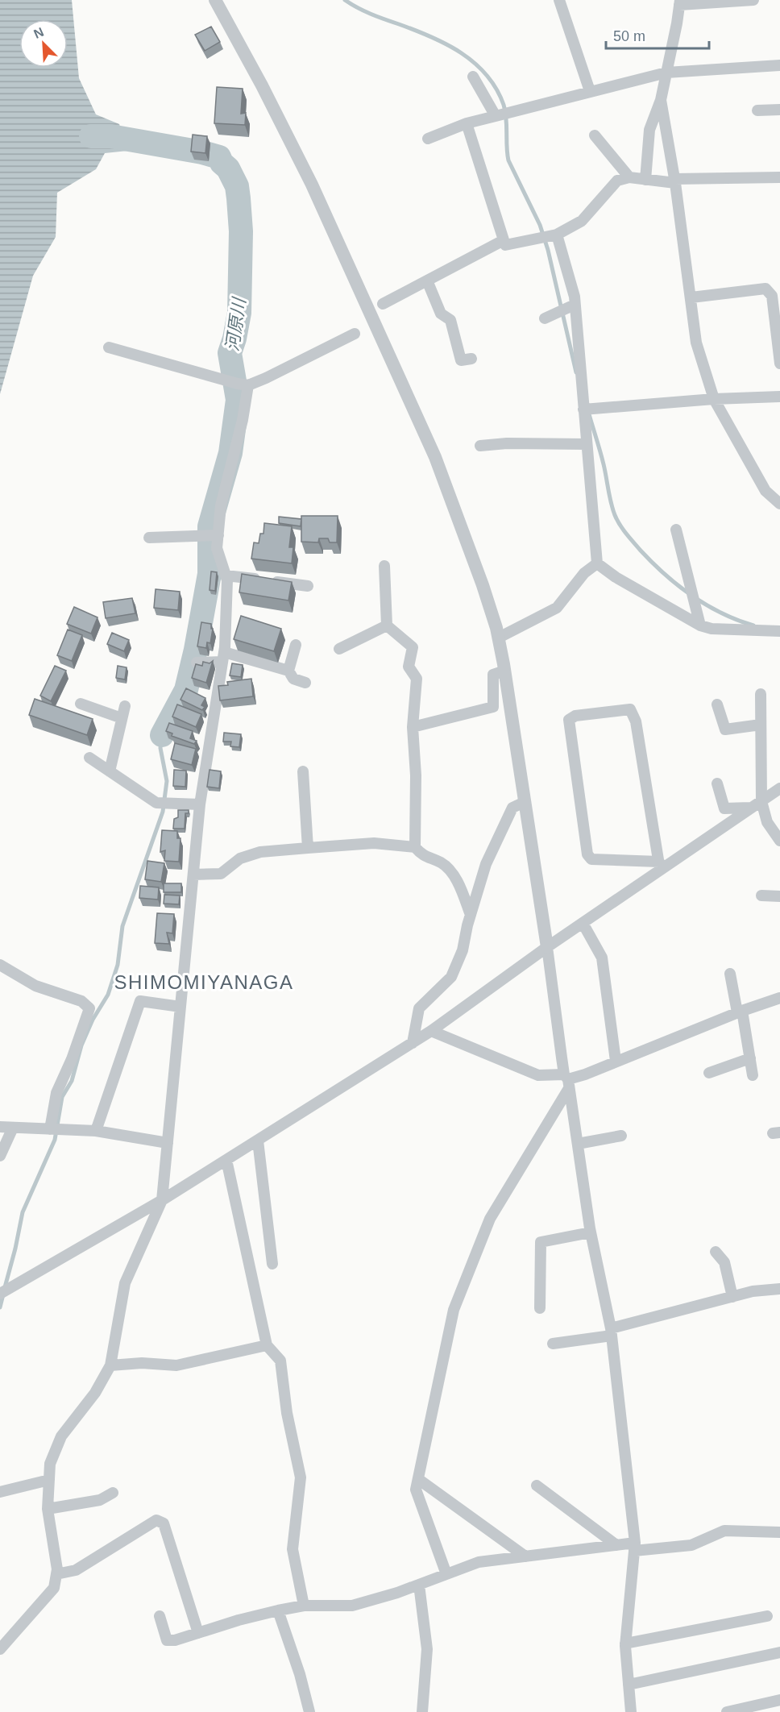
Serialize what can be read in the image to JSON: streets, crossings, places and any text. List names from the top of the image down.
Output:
{
  "districts": ["SHIMOMIYANAGA"],
  "water": ["河原川"],
  "scale_bar": "50 m",
  "north": "top left"
}
